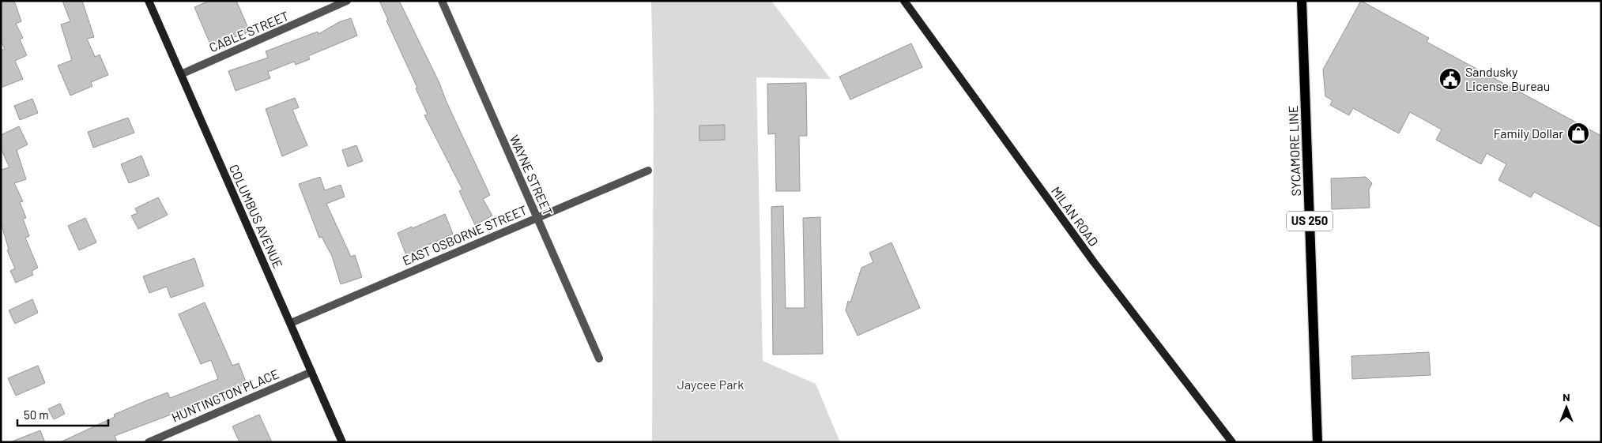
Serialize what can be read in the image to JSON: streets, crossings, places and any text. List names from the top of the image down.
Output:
{
  "streets": {
    "main road": ["SYCAMORE LINE", "US 250"],
    "street": [
      "CABLE STREET",
      "WAYNE STREET",
      "COLUMBUS AVENUE",
      "MILAN ROAD",
      "EAST OSBORNE STREET",
      "HUNTINGTON PLACE"
    ]
  },
  "crossings": [
    ["CABLE STREET", "COLUMBUS AVENUE"],
    ["WAYNE STREET", "EAST OSBORNE STREET"],
    ["COLUMBUS AVENUE", "EAST OSBORNE STREET"],
    ["COLUMBUS AVENUE", "HUNTINGTON PLACE"]
  ],
  "parks": ["Jaycee Park"],
  "places": {
    "public building": ["Sandusky License Bureau"],
    "shop": ["Family Dollar"]
  },
  "scale_bar": "50 m",
  "north": "top"
}
